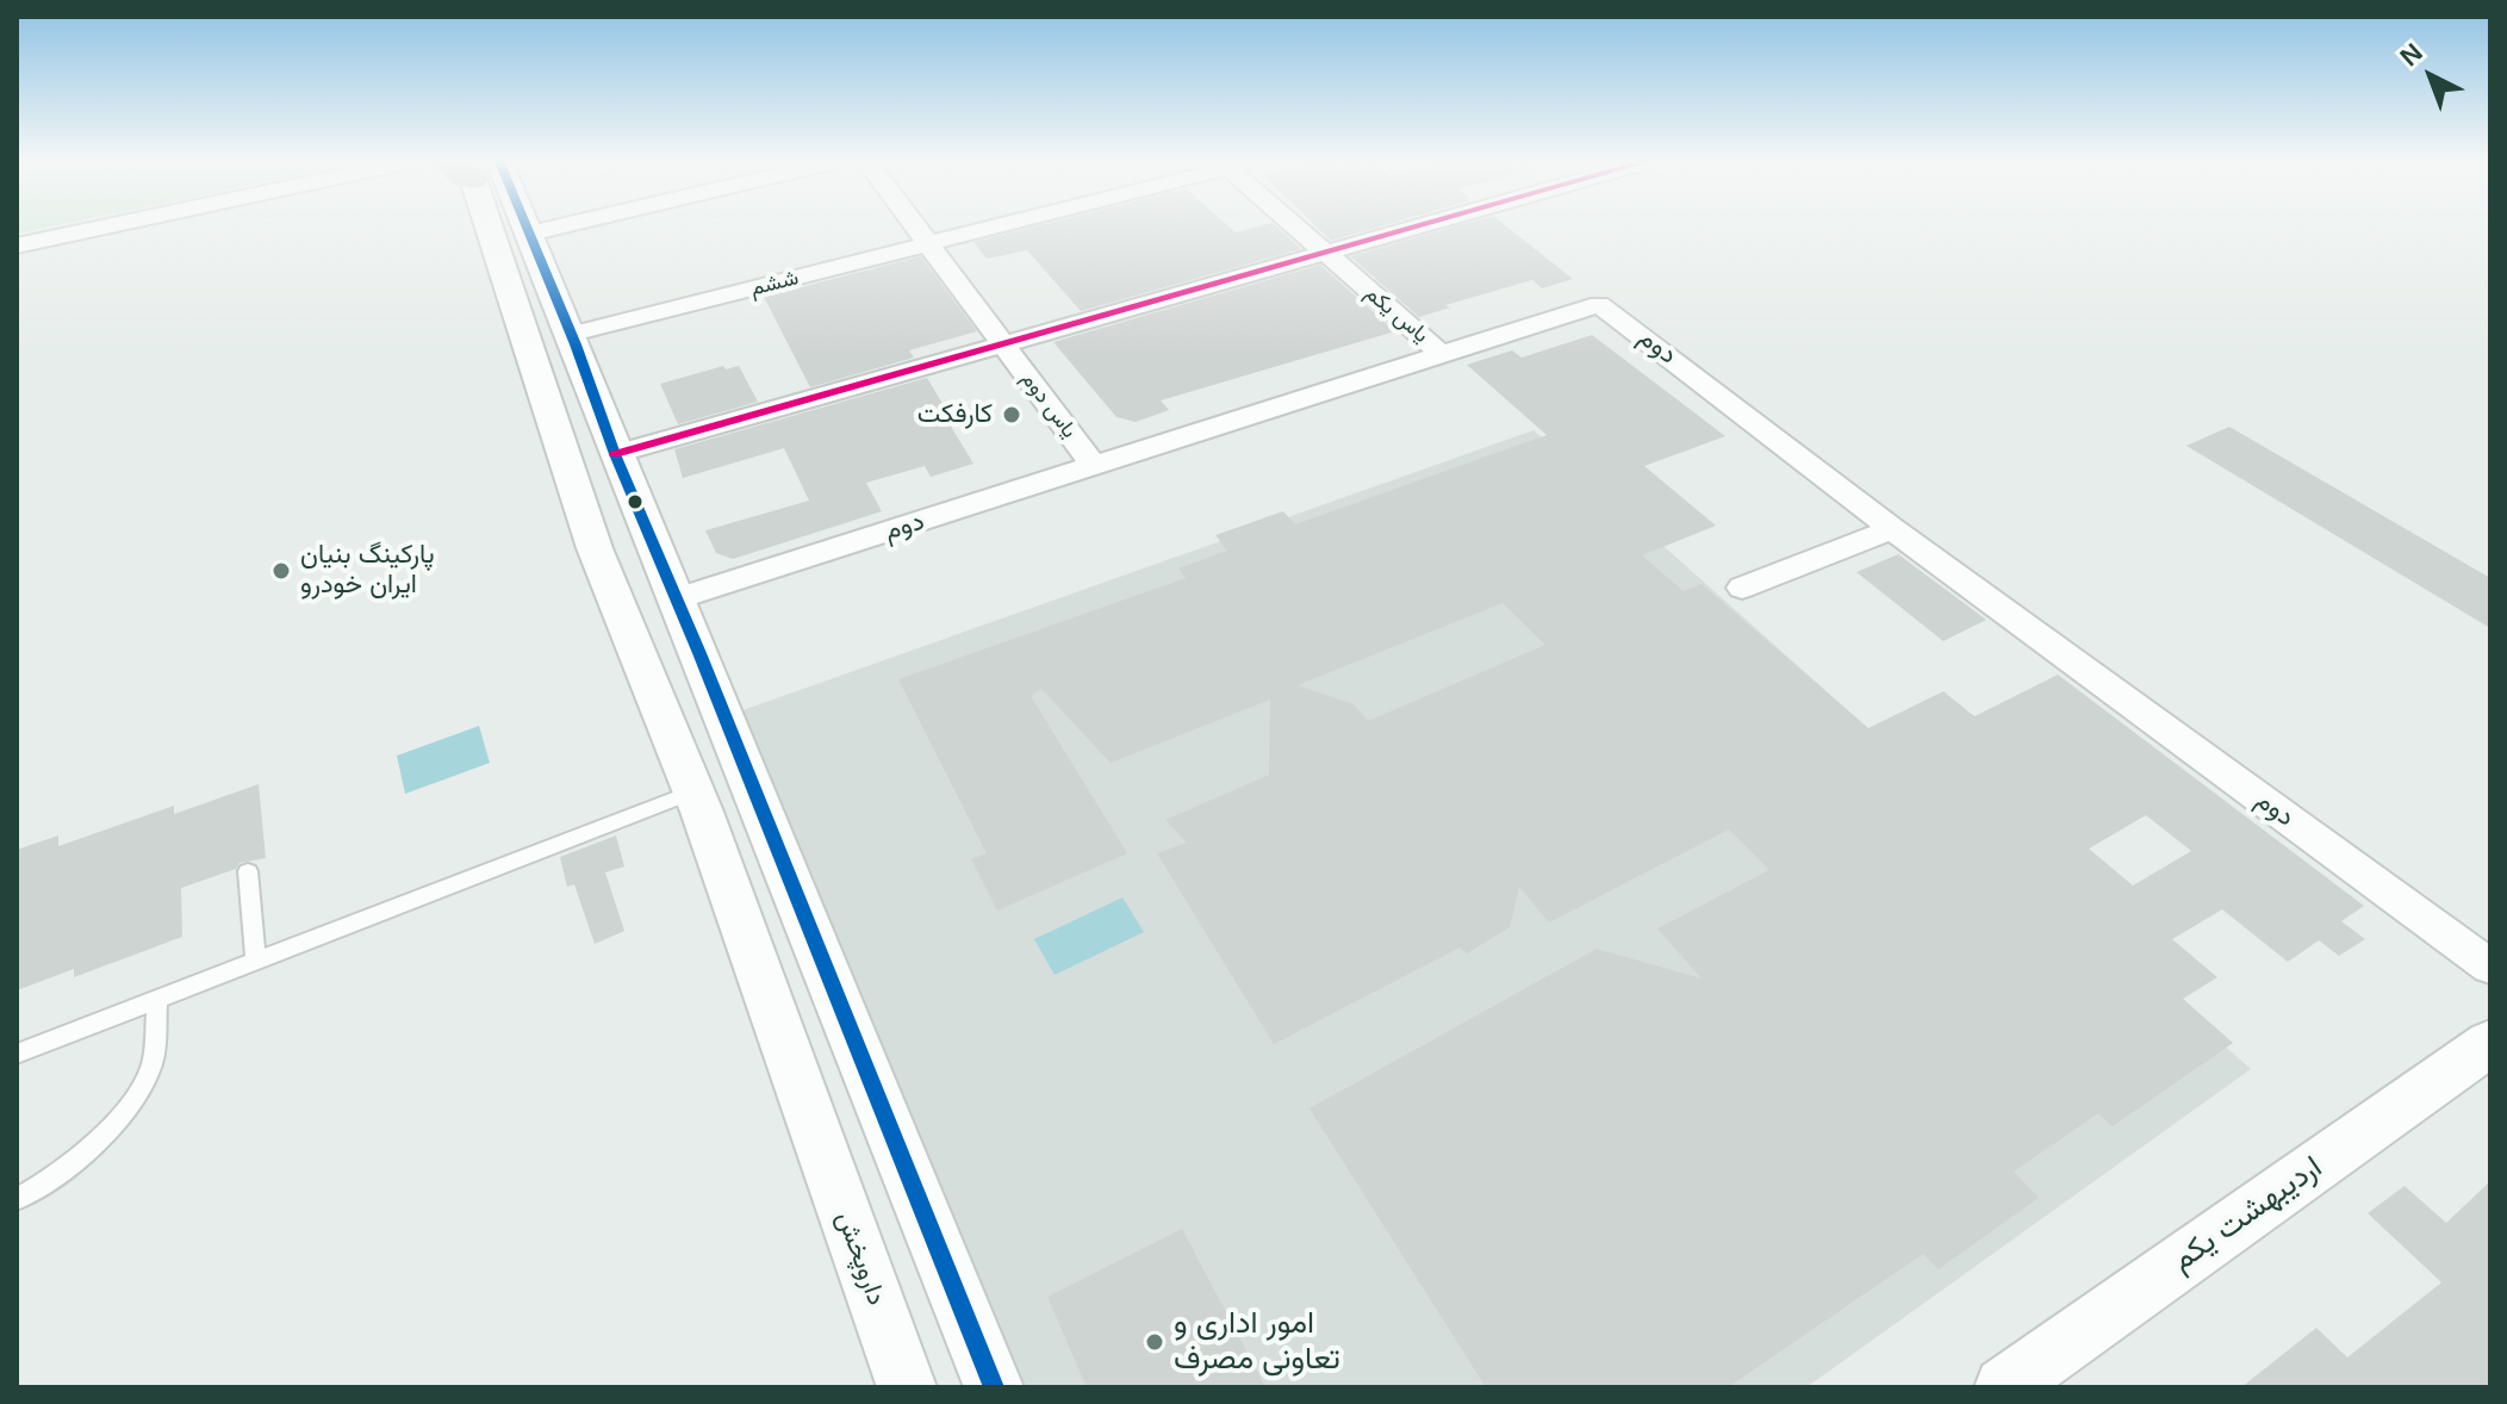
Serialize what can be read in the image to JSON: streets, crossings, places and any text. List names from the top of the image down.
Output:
{
  "streets": {
    "street": [
      "ششم",
      "یاس یکم",
      "دوم",
      "یاس دوم",
      "اردیبهشت یکم",
      "داروپخش"
    ]
  },
  "crossings": [
    ["ششم", "یاس دوم"],
    ["ششم", "داروپخش"],
    ["یاس یکم", "دوم"],
    ["دوم", "یاس دوم"],
    ["دوم", "داروپخش"]
  ],
  "places": ["کارفکت", "پارکینگ بنیان ایران خودرو", "امور اداری و تعاونی مصرف"],
  "north": "top left"
}
